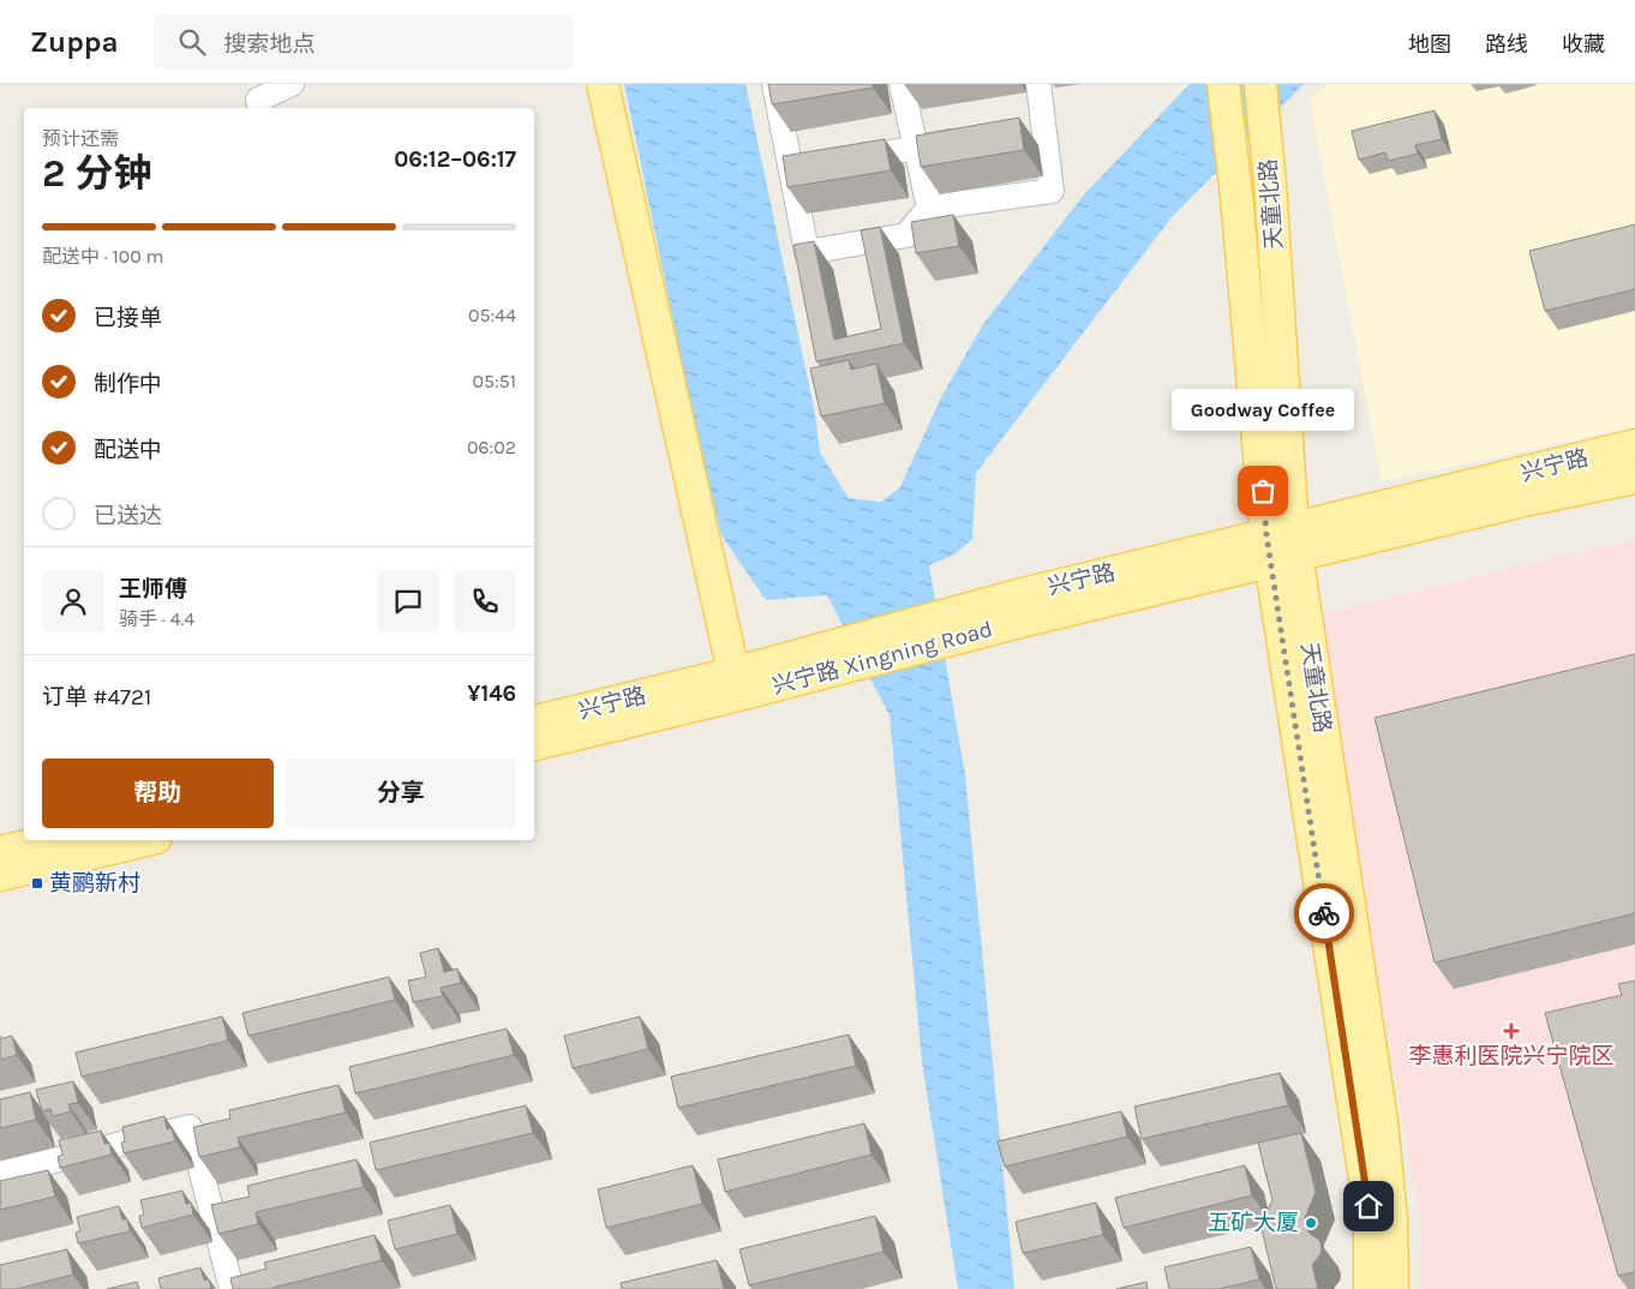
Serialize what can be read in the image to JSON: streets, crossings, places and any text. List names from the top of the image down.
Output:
{
  "streets": {
    "main road": ["天童北路", "兴宁路", "兴宁路 Xingning Road"]
  },
  "crossings": [
    ["天童北路", "兴宁路"],
    ["兴宁路", "兴宁路 Xingning Road"]
  ],
  "places": {
    "other": ["Goodway Coffee", "五矿大厦"],
    "transit": ["黄鹂新村"],
    "health": ["李惠利医院兴宁院区"]
  },
  "page": {
    "header": "Zuppa",
    "search": "搜索地点",
    "nav": ["地图", "路线", "收藏"],
    "heading": ["2 分钟", "预计还需", "06:12–06:17"],
    "panel": [
      "王师傅",
      "骑手 · 4.4",
      "订单 #4721",
      "¥146"
    ],
    "bar": "配送中 · 100 m",
    "list": [
      ["已接单", "05:44"],
      ["制作中", "05:51"],
      ["配送中", "06:02"],
      "已送达"
    ],
    "bubble": "Goodway Coffee",
    "buttons": ["帮助", "分享"]
  }
}
